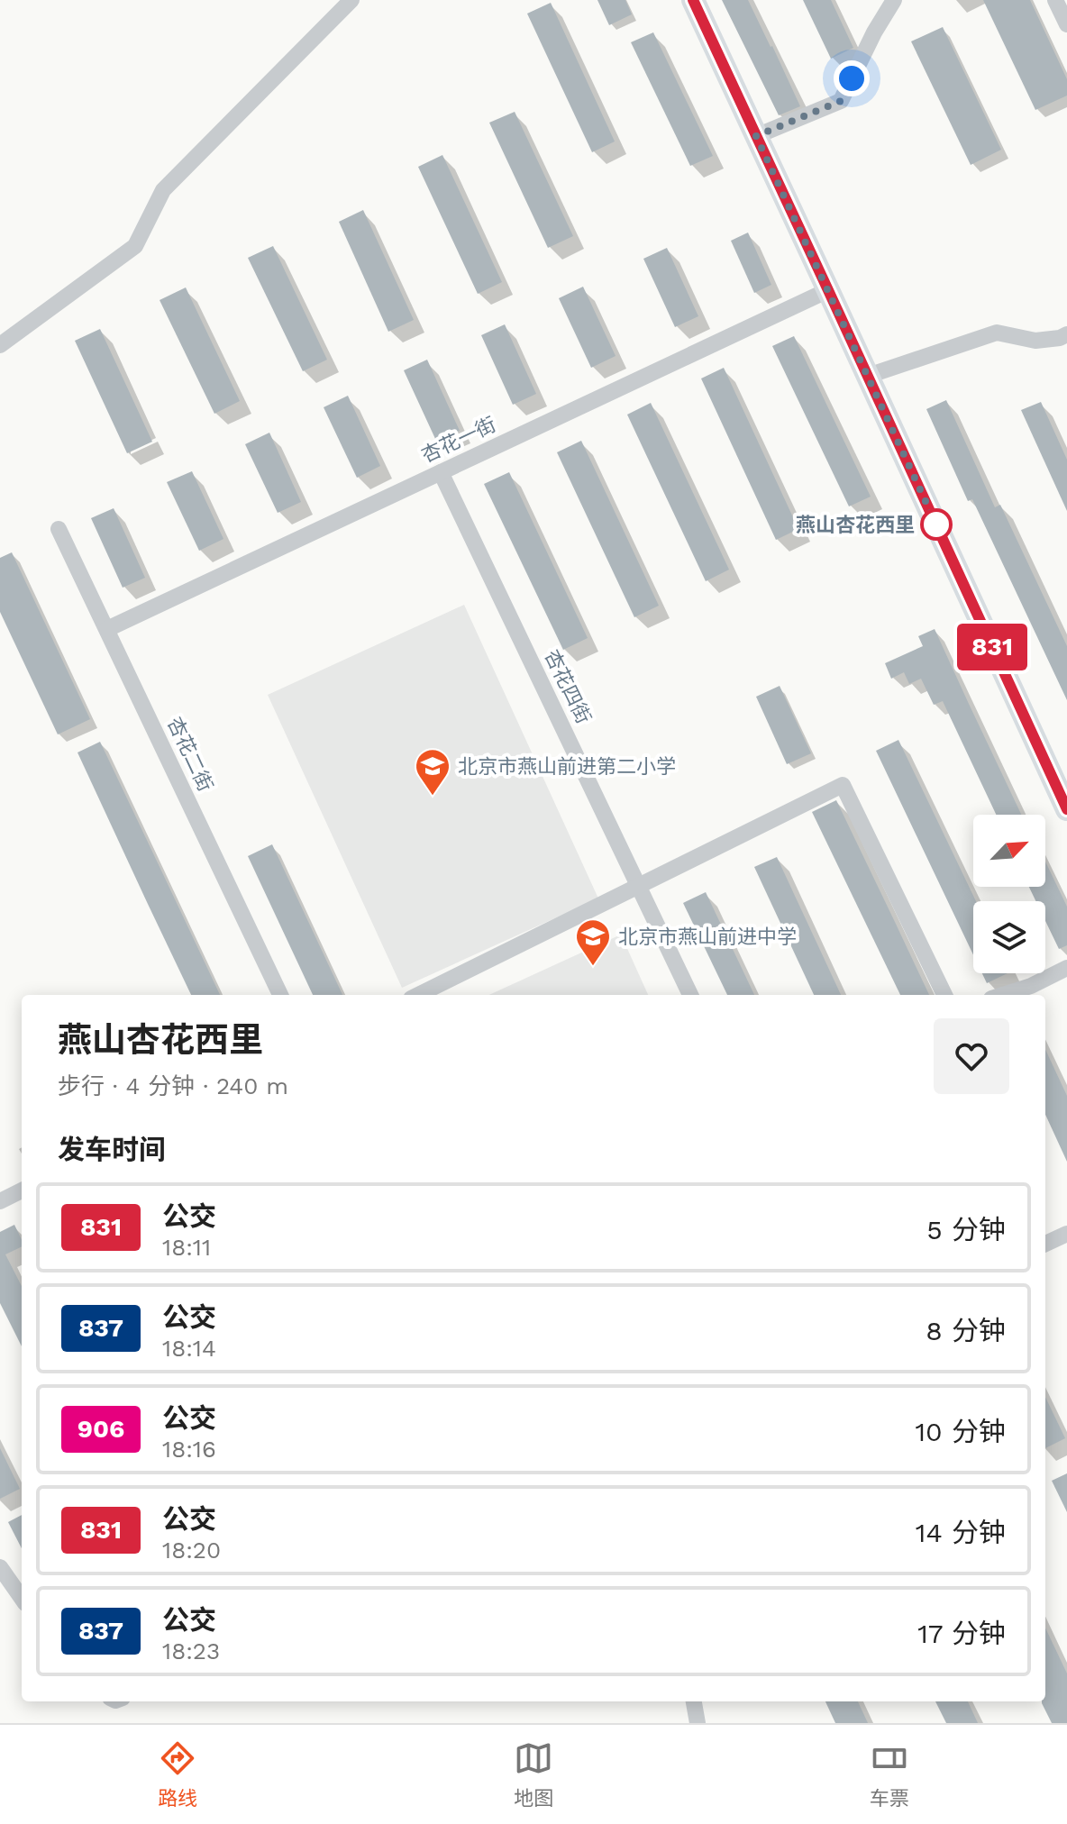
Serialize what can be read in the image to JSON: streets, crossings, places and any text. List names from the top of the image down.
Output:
{
  "streets": {
    "street": ["杏花一街", "杏花四街", "杏花二街"]
  },
  "crossings": [
    ["杏花一街", "杏花四街"],
    ["杏花一街", "杏花二街"]
  ],
  "places": {
    "other": ["燕山杏花西里"],
    "school or university": ["北京市燕山前进第二小学", "北京市燕山前进中学"]
  },
  "lines": ["bus line 831"],
  "north": "top right",
  "page": {
    "on_map": "831",
    "heading": [
      ["燕山杏花西里", "步行 · 4 分钟 · 240 m"],
      "发车时间"
    ],
    "list": [
      {
        "mark": "831",
        "name": "公交",
        "note": "18:11",
        "value": "5 分钟"
      },
      {
        "mark": "837",
        "name": "公交",
        "note": "18:14",
        "value": "8 分钟"
      },
      {
        "mark": "906",
        "name": "公交",
        "note": "18:16",
        "value": "10 分钟"
      },
      {
        "mark": "831",
        "name": "公交",
        "note": "18:20",
        "value": "14 分钟"
      },
      {
        "mark": "837",
        "name": "公交",
        "note": "18:23",
        "value": "17 分钟"
      }
    ],
    "tabs": ["路线", "地图", "车票"]
  }
}
